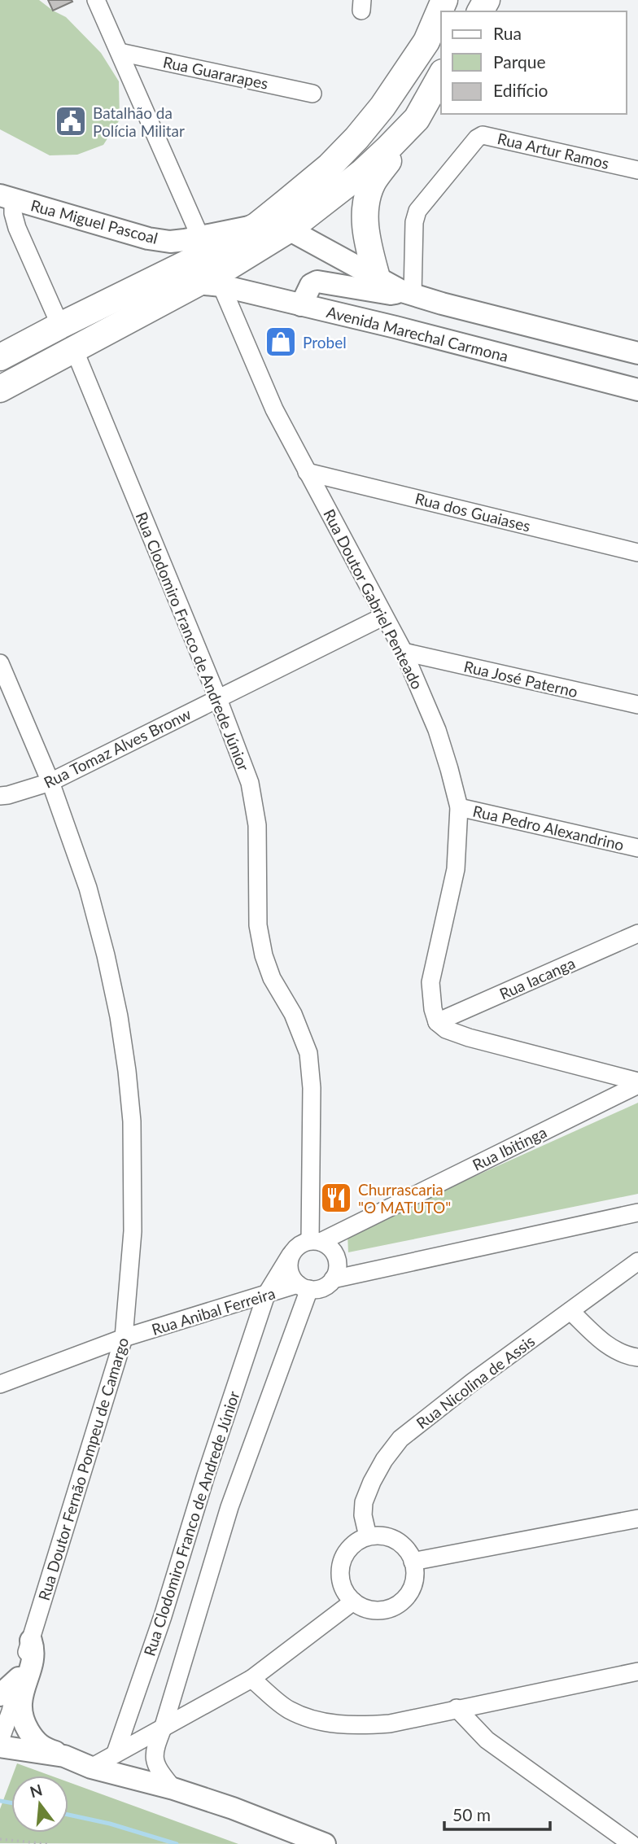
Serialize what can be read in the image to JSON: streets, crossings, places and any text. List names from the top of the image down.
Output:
{
  "streets": {
    "main road": ["Rua Miguel Pascoal", "Avenida Marechal Carmona"],
    "street": [
      "Rua Guararapes",
      "Rua Artur Ramos",
      "Rua dos Guaiases",
      "Rua Doutor Gabriel Penteado",
      "Rua Clodomiro Franco de Andrede Júnior",
      "Rua José Paterno",
      "Rua Tomaz Alves Bronw",
      "Rua Pedro Alexandrino",
      "Rua Iacanga",
      "Rua Ibitinga",
      "Rua Anibal Ferreira",
      "Rua Nicolina de Assis",
      "Rua Doutor Fernão Pompeu de Camargo"
    ]
  },
  "crossings": [
    ["Avenida Marechal Carmona", "Rua Doutor Gabriel Penteado"],
    ["Rua dos Guaiases", "Rua Doutor Gabriel Penteado"],
    ["Rua Doutor Gabriel Penteado", "Rua José Paterno"],
    ["Rua Doutor Gabriel Penteado", "Rua Tomaz Alves Bronw"],
    ["Rua Doutor Gabriel Penteado", "Rua Pedro Alexandrino"],
    ["Rua Doutor Gabriel Penteado", "Rua Iacanga"],
    ["Rua Clodomiro Franco de Andrede Júnior", "Rua Tomaz Alves Bronw"],
    ["Rua Clodomiro Franco de Andrede Júnior", "Rua Ibitinga"],
    ["Rua Clodomiro Franco de Andrede Júnior", "Rua Anibal Ferreira"],
    ["Rua Tomaz Alves Bronw", "Rua Doutor Fernão Pompeu de Camargo"],
    ["Rua Ibitinga", "Rua Anibal Ferreira"],
    ["Rua Anibal Ferreira", "Rua Doutor Fernão Pompeu de Camargo"]
  ],
  "places": {
    "public building": ["Batalhão da Polícia Militar"],
    "shop": ["Probel"],
    "restaurant": ["Churrascaria \"O MATUTO\""]
  },
  "legend": ["Rua", "Parque", "Edifício"],
  "scale_bar": "50 m",
  "north": "top"
}
